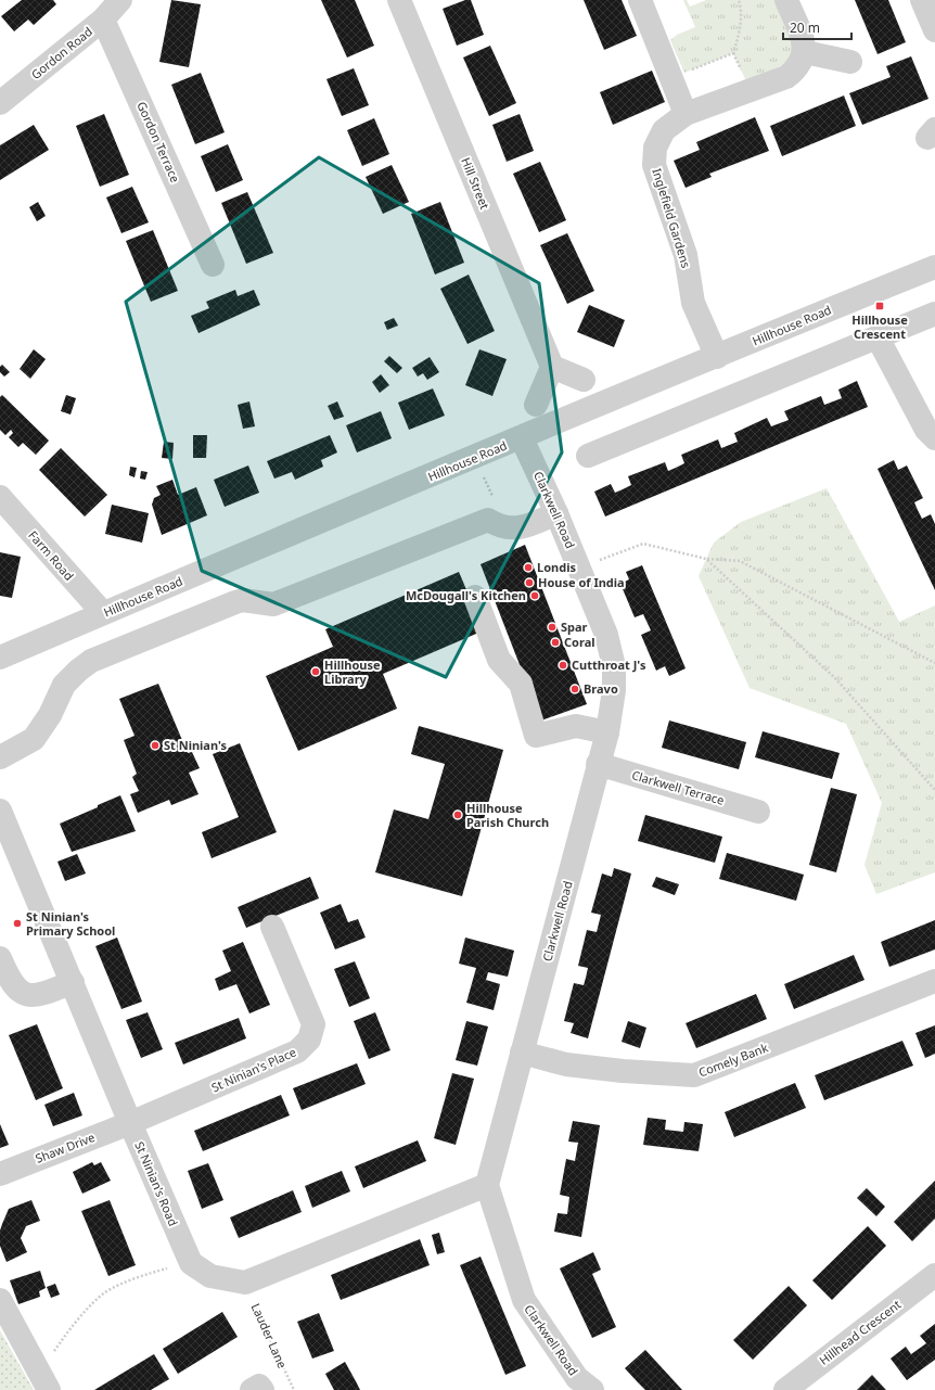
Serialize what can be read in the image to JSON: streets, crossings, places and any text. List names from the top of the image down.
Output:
{
  "streets": {
    "street": [
      "Gordon Road",
      "Gordon Terrace",
      "Hill Street",
      "Inglefield Gardens",
      "Hillhouse Road",
      "Clarkwell Road",
      "Farm Road",
      "Clarkwell Terrace",
      "Comely Bank",
      "St Ninian's Place",
      "Shaw Drive",
      "St Ninian's Road",
      "Hillhead Crescent"
    ],
    "path": ["Lauder Lane"]
  },
  "crossings": [
    ["Gordon Road", "Gordon Terrace"],
    ["Inglefield Gardens", "Hillhouse Road"],
    ["Hillhouse Road", "Clarkwell Road"],
    ["Hillhouse Road", "Farm Road"],
    ["Clarkwell Road", "Clarkwell Terrace"],
    ["Clarkwell Road", "Comely Bank"],
    ["St Ninian's Place", "Shaw Drive"],
    ["St Ninian's Place", "St Ninian's Road"],
    ["Shaw Drive", "St Ninian's Road"]
  ],
  "places": {
    "transit": ["Hillhouse Crescent"],
    "other": [
      "Londis",
      "House of India",
      "McDougall's Kitchen",
      "Spar",
      "Coral",
      "Cutthroat J's",
      "Hillhouse Library",
      "Bravo",
      "St Ninian's",
      "Hillhouse Parish Church",
      "St Ninian's Primary School"
    ]
  },
  "scale_bar": "20 m"
}
